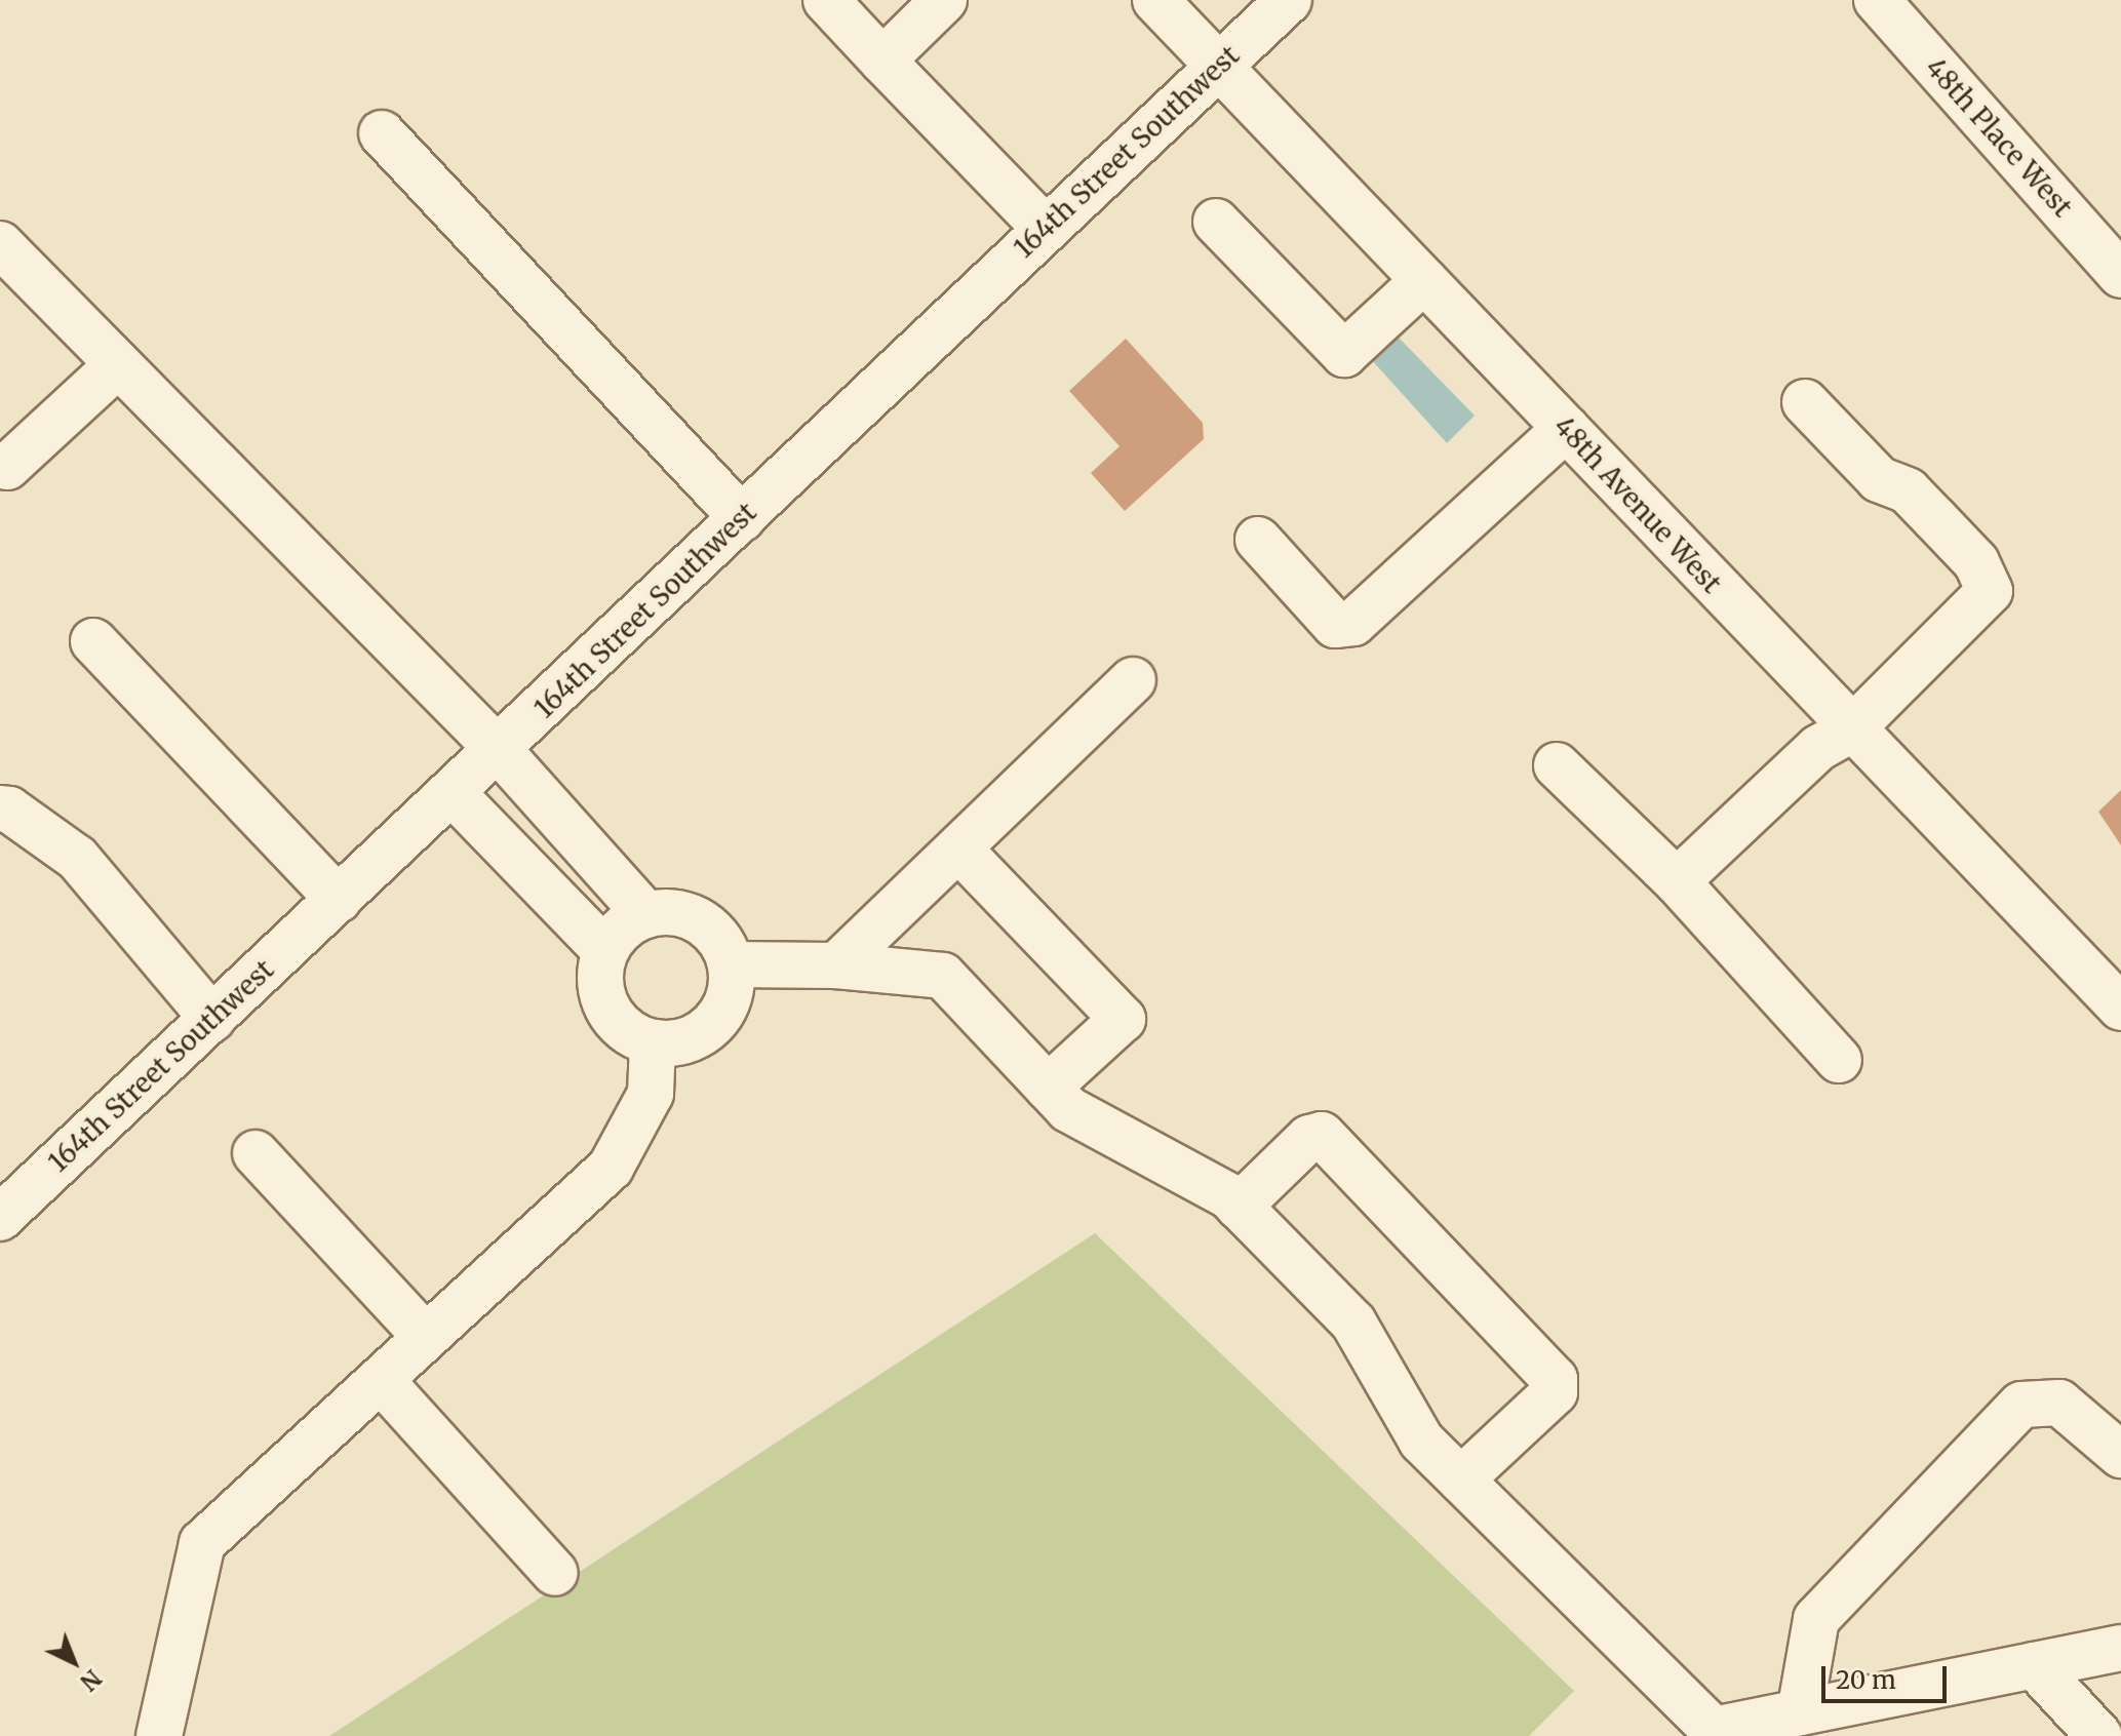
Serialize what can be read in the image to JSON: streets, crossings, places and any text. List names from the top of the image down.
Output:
{
  "streets": {
    "street": ["48th Place West", "164th Street Southwest", "48th Avenue West"]
  },
  "crossings": [
    ["164th Street Southwest", "48th Avenue West"]
  ],
  "scale_bar": "20 m",
  "north": "bottom right"
}
